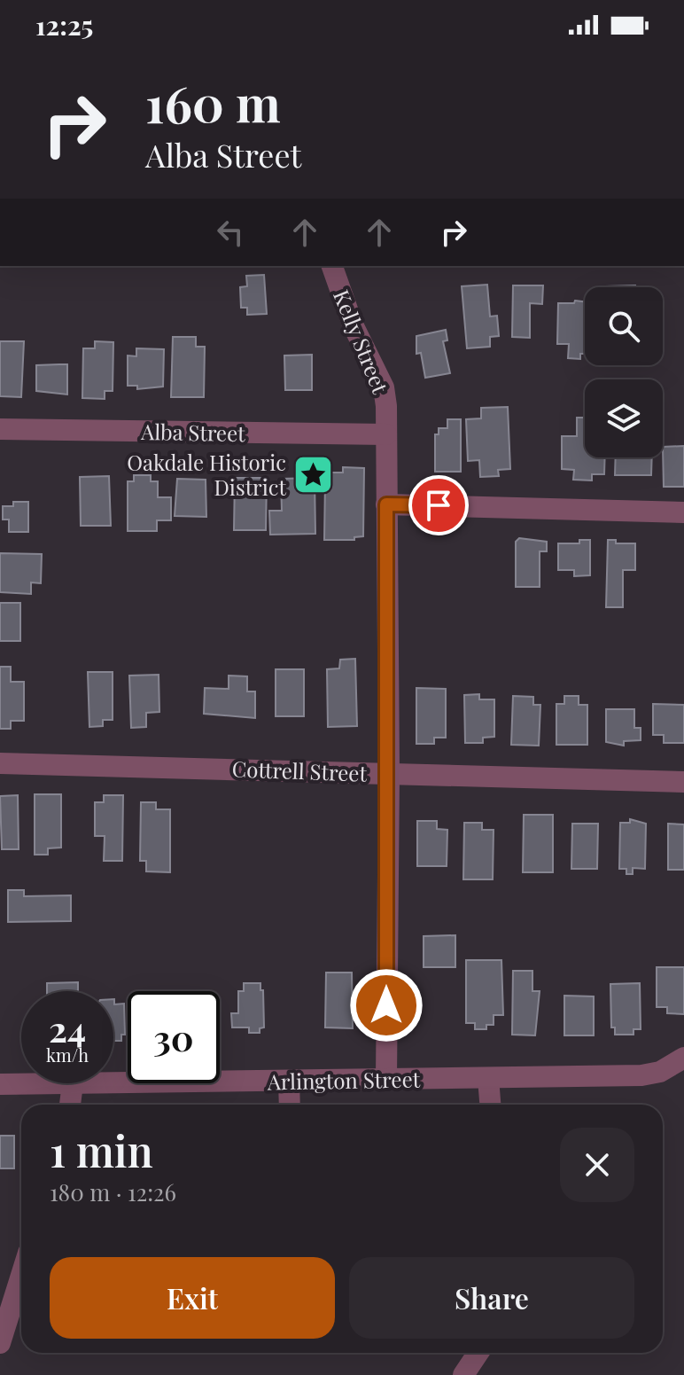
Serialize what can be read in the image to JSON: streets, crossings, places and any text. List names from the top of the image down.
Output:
{
  "streets": {
    "street": [
      "Kelly Street",
      "Alba Street",
      "Cottrell Street",
      "Arlington Street"
    ]
  },
  "crossings": [
    ["Kelly Street", "Alba Street"],
    ["Kelly Street", "Cottrell Street"],
    ["Kelly Street", "Arlington Street"]
  ],
  "places": {
    "place": ["Oakdale Historic District"]
  },
  "page": {
    "status": "12:25",
    "turn": ["160 m", "Alba Street"],
    "speed": "24 km/h",
    "limit": "30",
    "heading": ["1 min", "180 m · 12:26"],
    "buttons": ["Exit", "Share"]
  }
}
